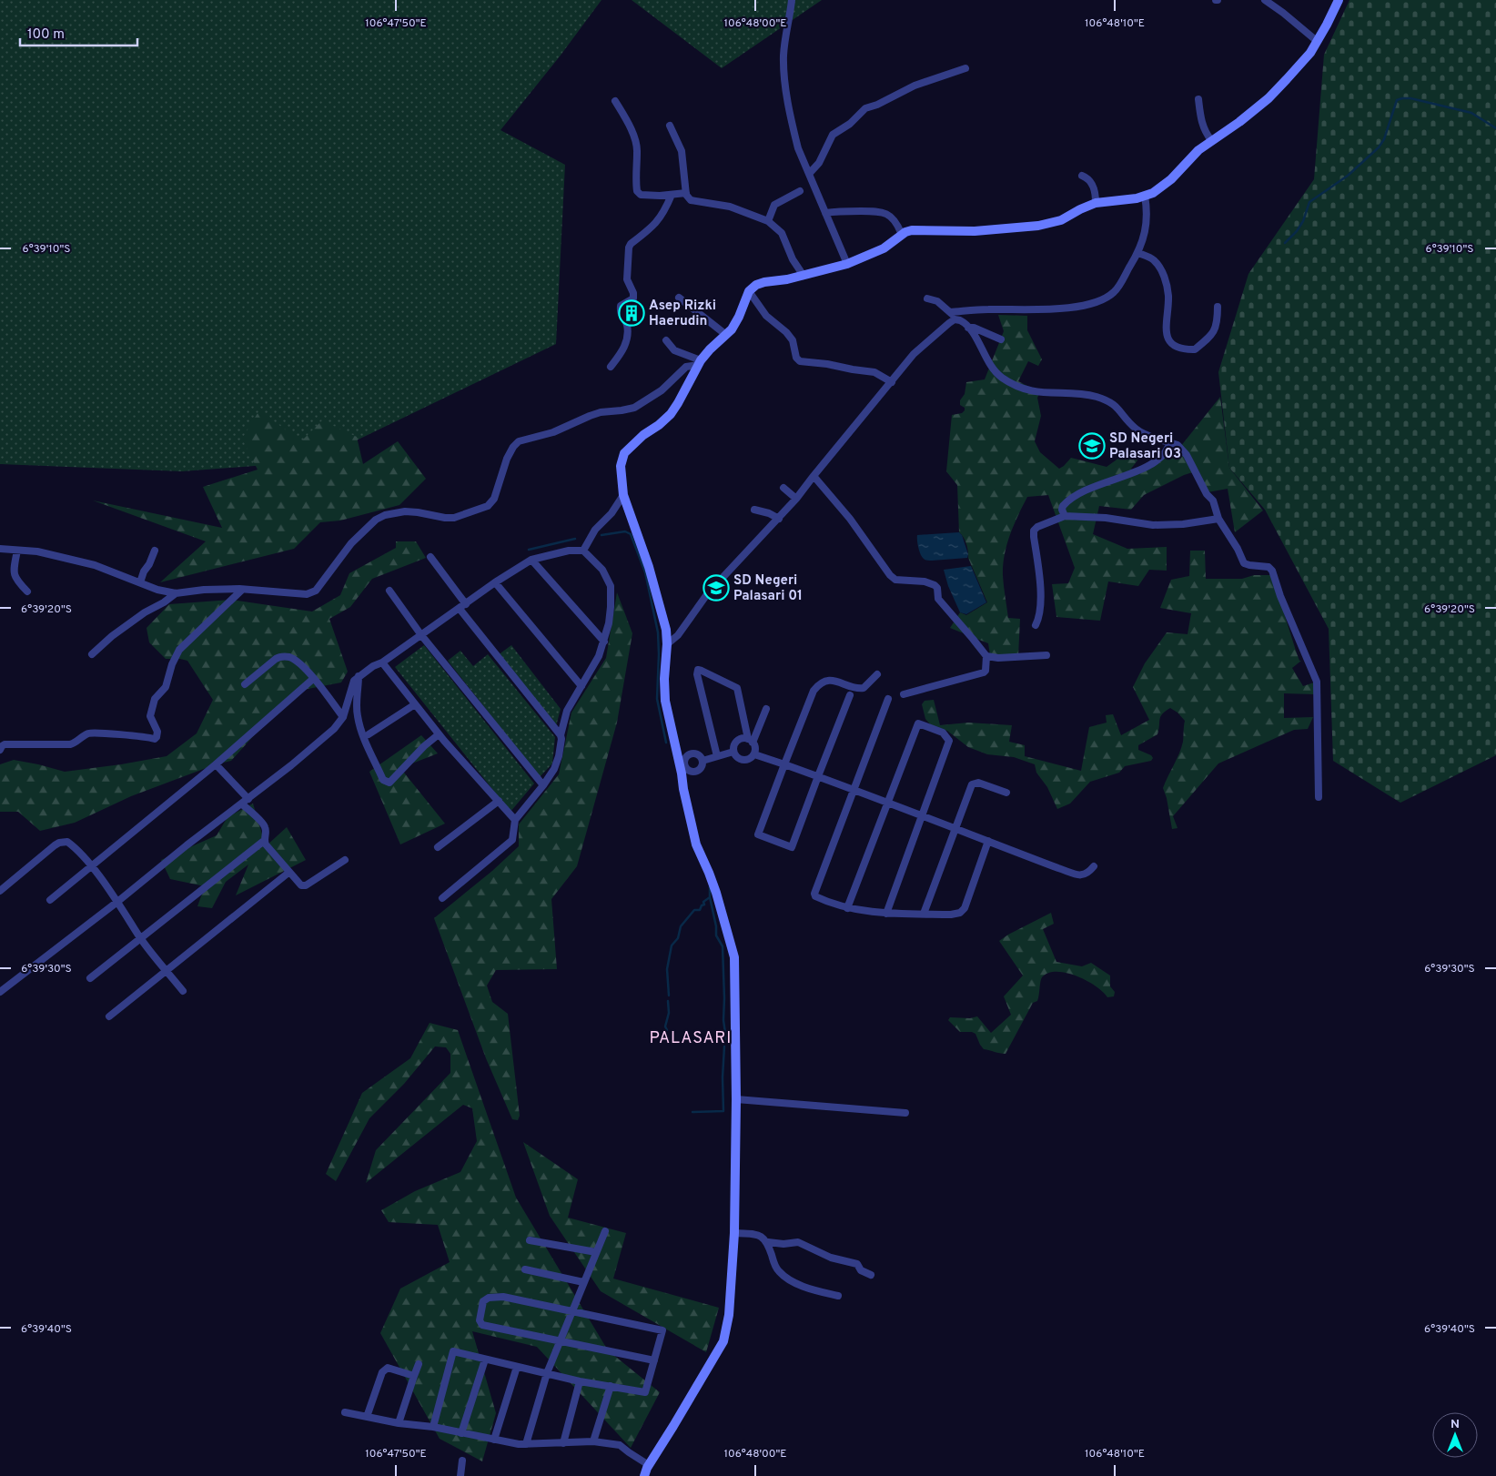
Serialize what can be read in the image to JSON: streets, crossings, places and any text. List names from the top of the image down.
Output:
{
  "districts": ["PALASARI"],
  "places": {
    "building": ["Asep Rizki Haerudin"],
    "school or university": ["SD Negeri Palasari 03", "SD Negeri Palasari 01"]
  },
  "scale_bar": "100 m",
  "north": "top",
  "coordinates": [
    "106°47'50\"E",
    "106°48'00\"E",
    "106°48'10\"E",
    "6°39'10\"S",
    "6°39'20\"S",
    "6°39'30\"S",
    "6°39'40\"S"
  ]
}
